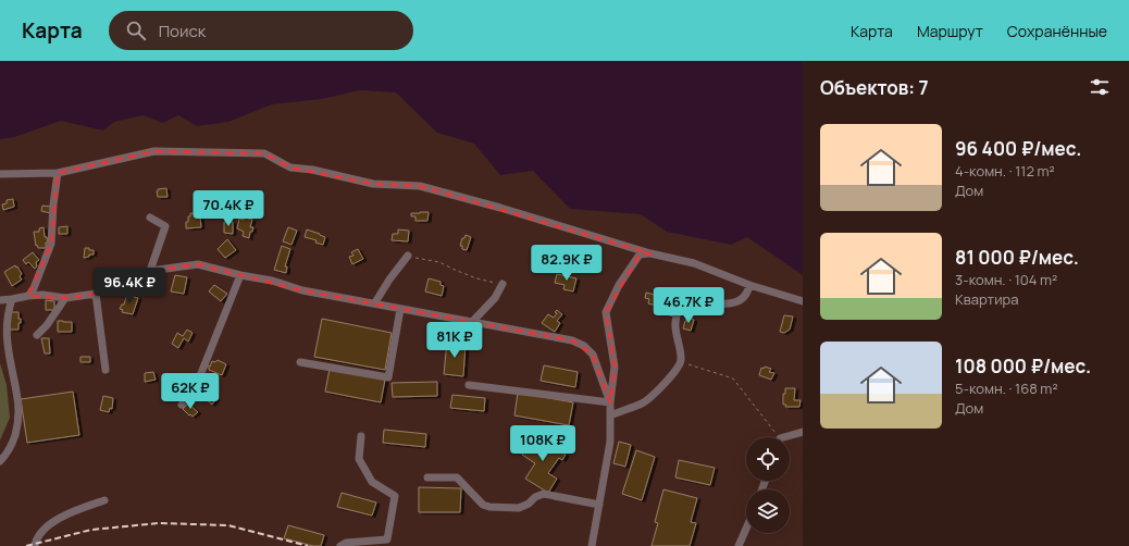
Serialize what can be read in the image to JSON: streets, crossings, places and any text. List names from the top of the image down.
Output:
{
  "page": {
    "header": "Карта",
    "search": "Поиск",
    "nav": ["Карта", "Маршрут", "Сохранённые"],
    "heading": "Объектов: 7",
    "list": [
      {
        "name": "96 400 ₽/мес.",
        "note": "4-комн. · 112 m² · Дом"
      },
      {
        "name": "81 000 ₽/мес.",
        "note": "3-комн. · 104 m² · Квартира"
      },
      {
        "name": "108 000 ₽/мес.",
        "note": "5-комн. · 168 m² · Дом"
      }
    ],
    "price": [
      "70.4K ₽",
      "82.9K ₽",
      "96.4K ₽",
      "46.7K ₽",
      "81K ₽",
      "62K ₽",
      "108K ₽"
    ]
  }
}
